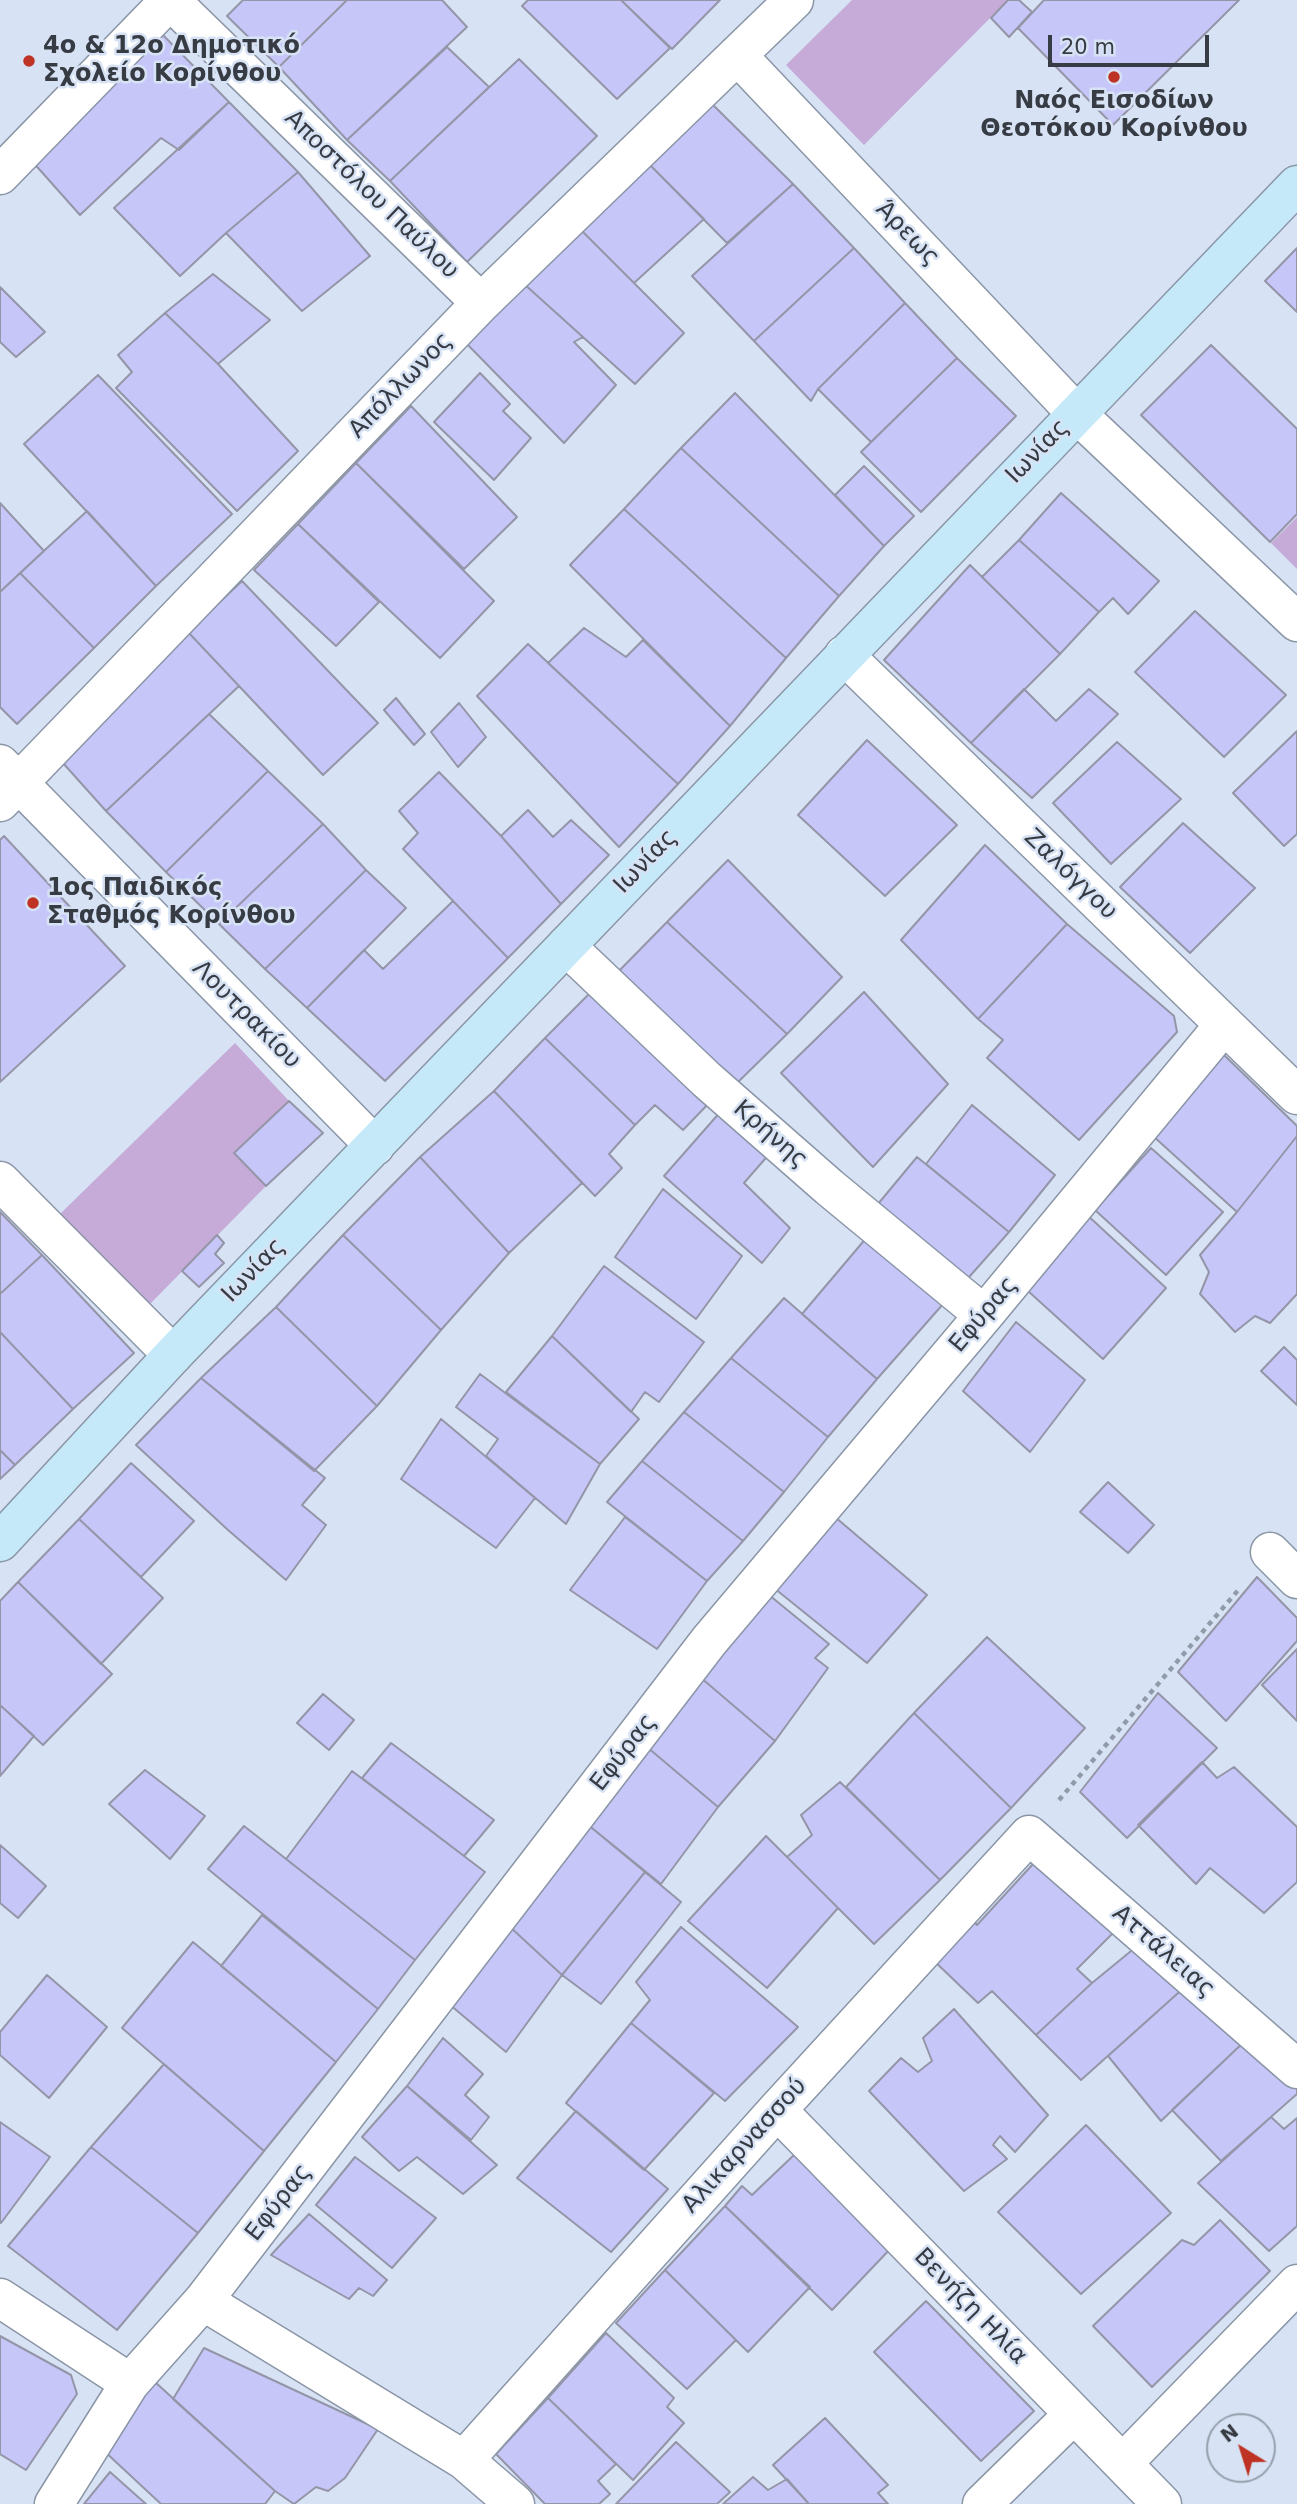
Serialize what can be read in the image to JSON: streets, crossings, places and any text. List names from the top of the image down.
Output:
{
  "streets": {
    "street": [
      "Αποστόλου Παύλου",
      "Άρεως",
      "Απόλλωνος",
      "Ιωνίας",
      "Ζαλόγγου",
      "Λουτρακίου",
      "Κρήνης",
      "Εφύρας",
      "Αττάλειας",
      "Αλικαρνασσού",
      "Βενήζη Ηλία"
    ]
  },
  "crossings": [
    ["Αποστόλου Παύλου", "Απόλλωνος"],
    ["Άρεως", "Απόλλωνος"],
    ["Άρεως", "Ιωνίας"],
    ["Απόλλωνος", "Λουτρακίου"],
    ["Ιωνίας", "Ζαλόγγου"],
    ["Ιωνίας", "Λουτρακίου"],
    ["Ιωνίας", "Κρήνης"],
    ["Ζαλόγγου", "Εφύρας"],
    ["Κρήνης", "Εφύρας"],
    ["Αττάλειας", "Αλικαρνασσού"],
    ["Αλικαρνασσού", "Βενήζη Ηλία"]
  ],
  "places": ["4ο & 12ο Δημοτικό Σχολείο Κορίνθου", "Ναός Εισοδίων Θεοτόκου Κορίνθου", "1ος Παιδικός Σταθμός Κορίνθου"],
  "scale_bar": "20 m",
  "north": "top left"
}
